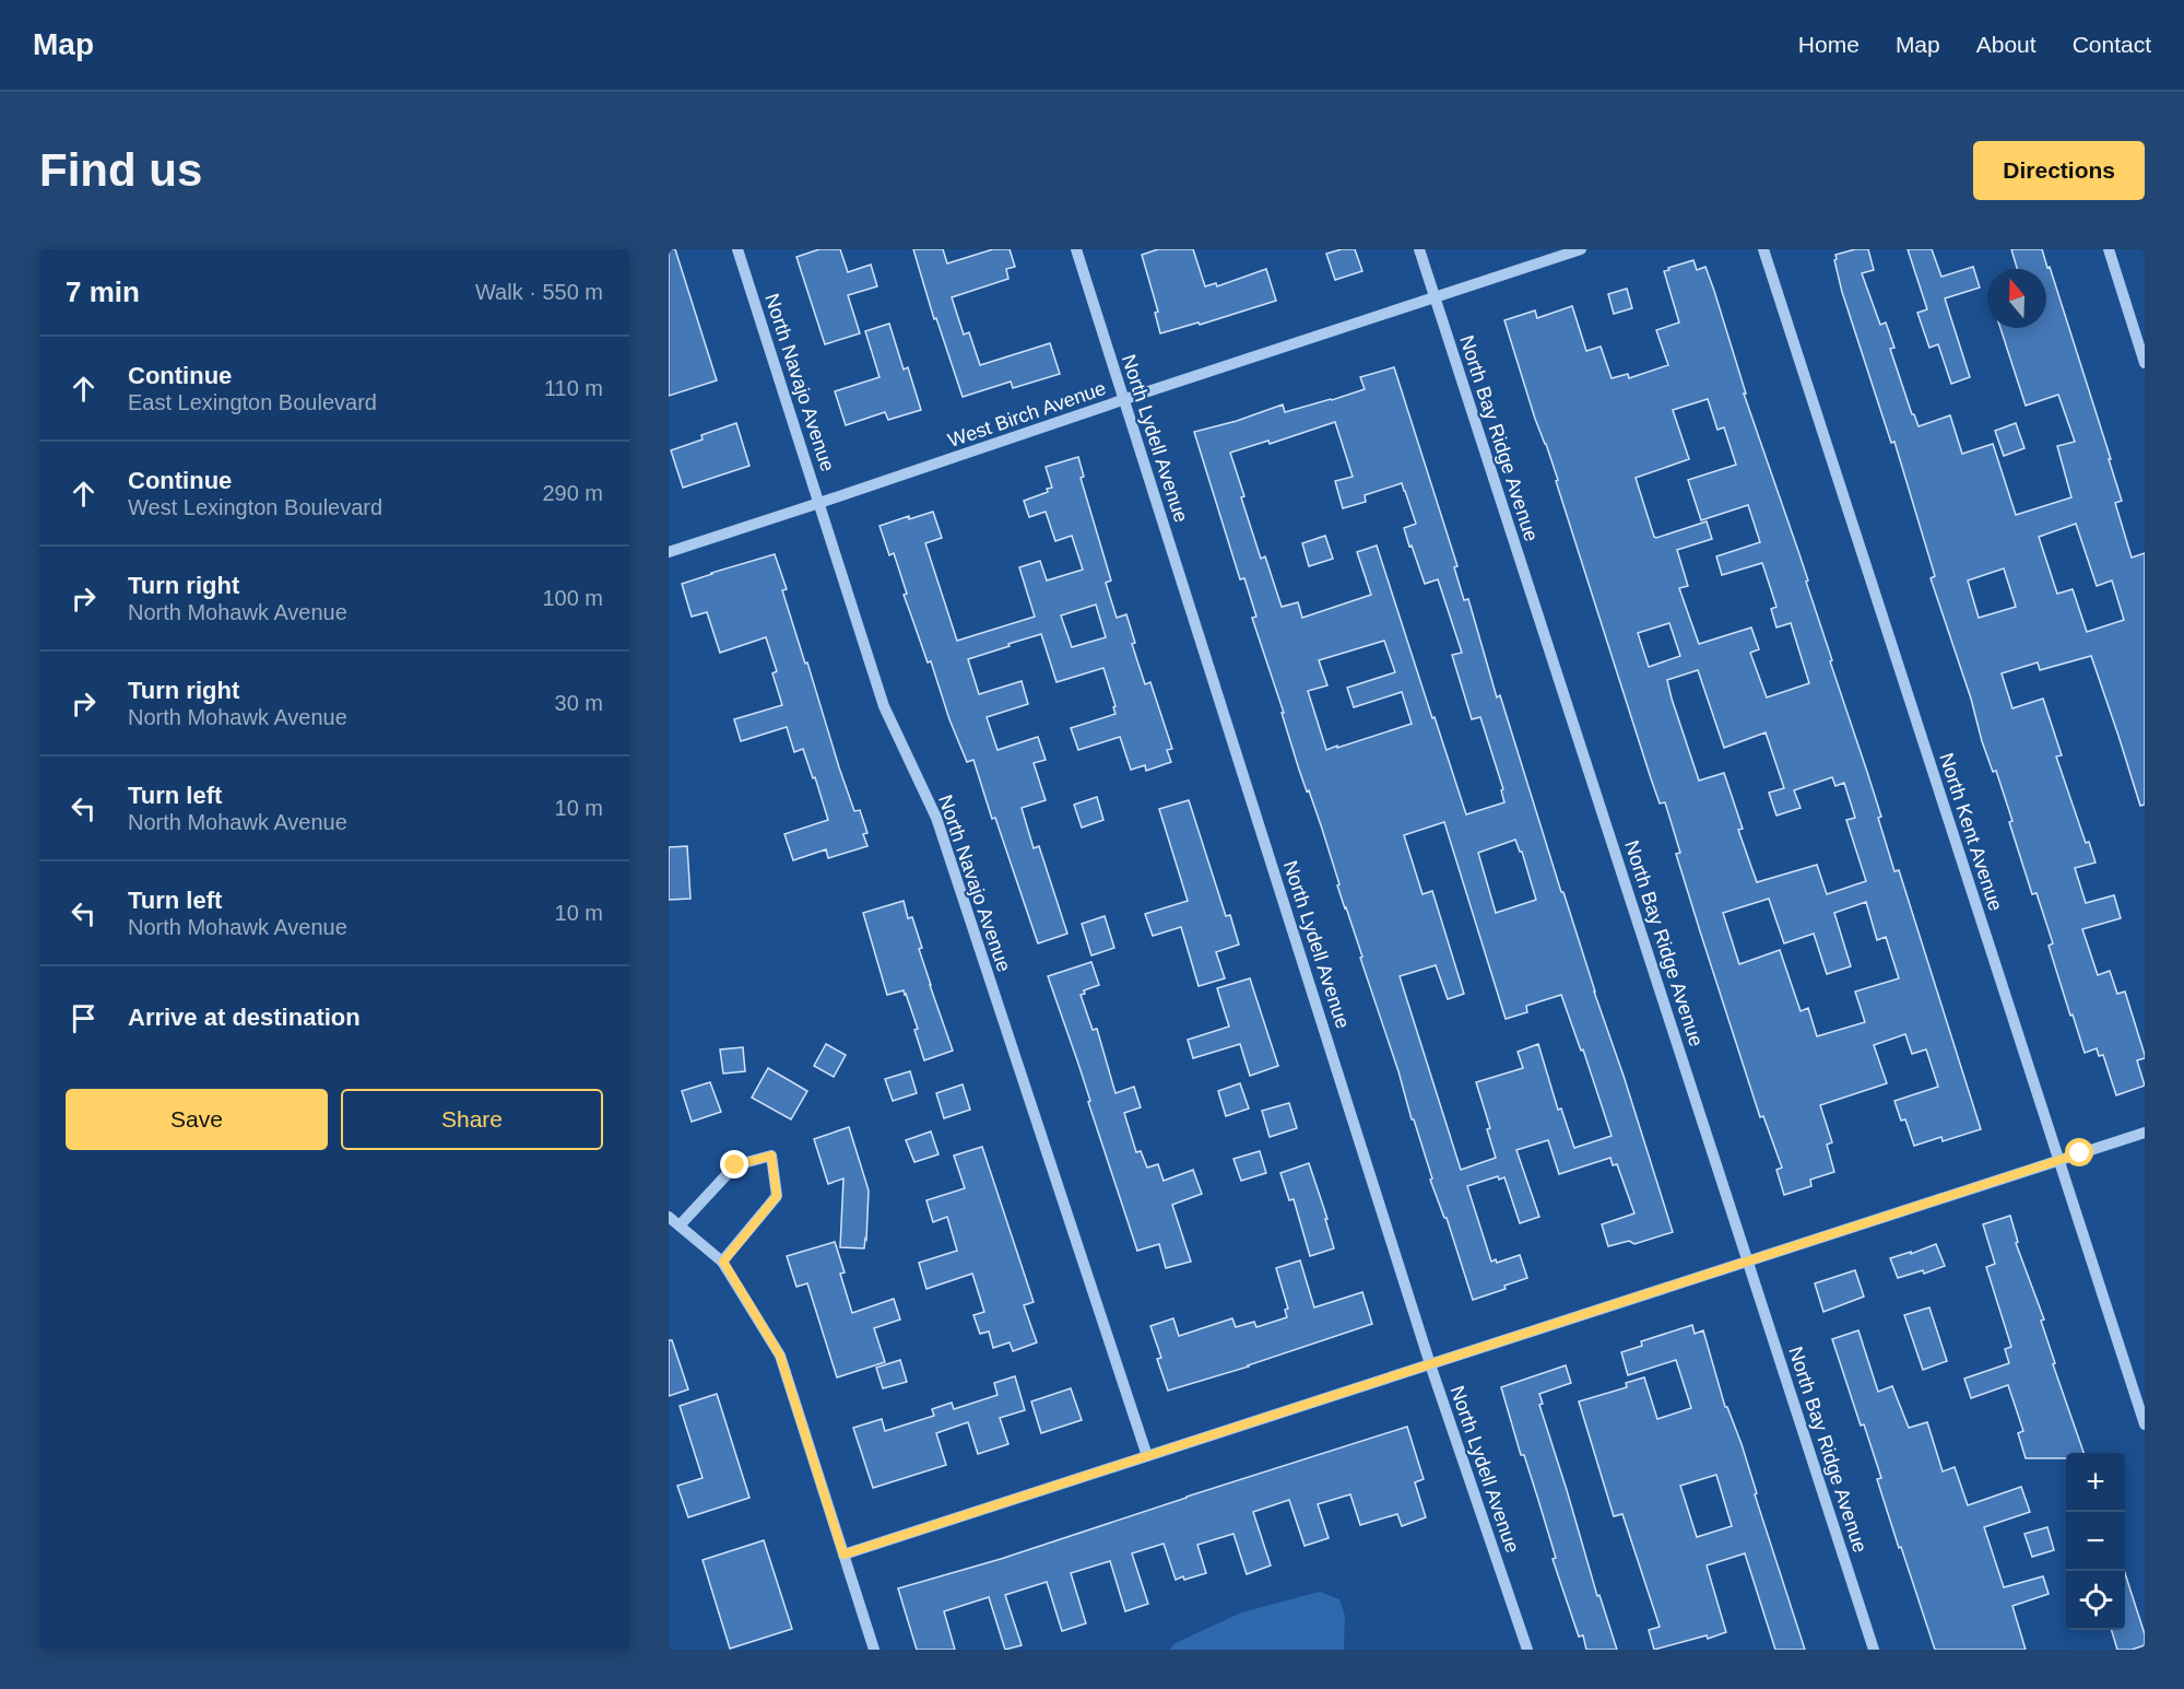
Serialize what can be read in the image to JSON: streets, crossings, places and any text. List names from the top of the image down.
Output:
{
  "streets": {
    "street": [
      "North Navajo Avenue",
      "West Birch Avenue",
      "North Lydell Avenue",
      "North Bay Ridge Avenue",
      "North Kent Avenue"
    ]
  },
  "crossings": [
    ["North Navajo Avenue", "West Birch Avenue"],
    ["West Birch Avenue", "North Lydell Avenue"],
    ["West Birch Avenue", "North Bay Ridge Avenue"]
  ],
  "north": "top",
  "page": {
    "header": "Map",
    "nav": [
      "Home",
      "Map",
      "About",
      "Contact"
    ],
    "buttons": [
      "Directions",
      ["Save", "Share"]
    ],
    "title": "Find us",
    "heading": ["7 min", "Walk · 550 m"],
    "list": [
      ["Continue", "East Lexington Boulevard", "110 m"],
      ["Continue", "West Lexington Boulevard", "290 m"],
      ["Turn right", "North Mohawk Avenue", "100 m"],
      ["Turn right", "North Mohawk Avenue", "30 m"],
      ["Turn left", "North Mohawk Avenue", "10 m"],
      ["Turn left", "North Mohawk Avenue", "10 m"],
      "Arrive at destination"
    ],
    "map_buttons": ["+", "−"]
  }
}
